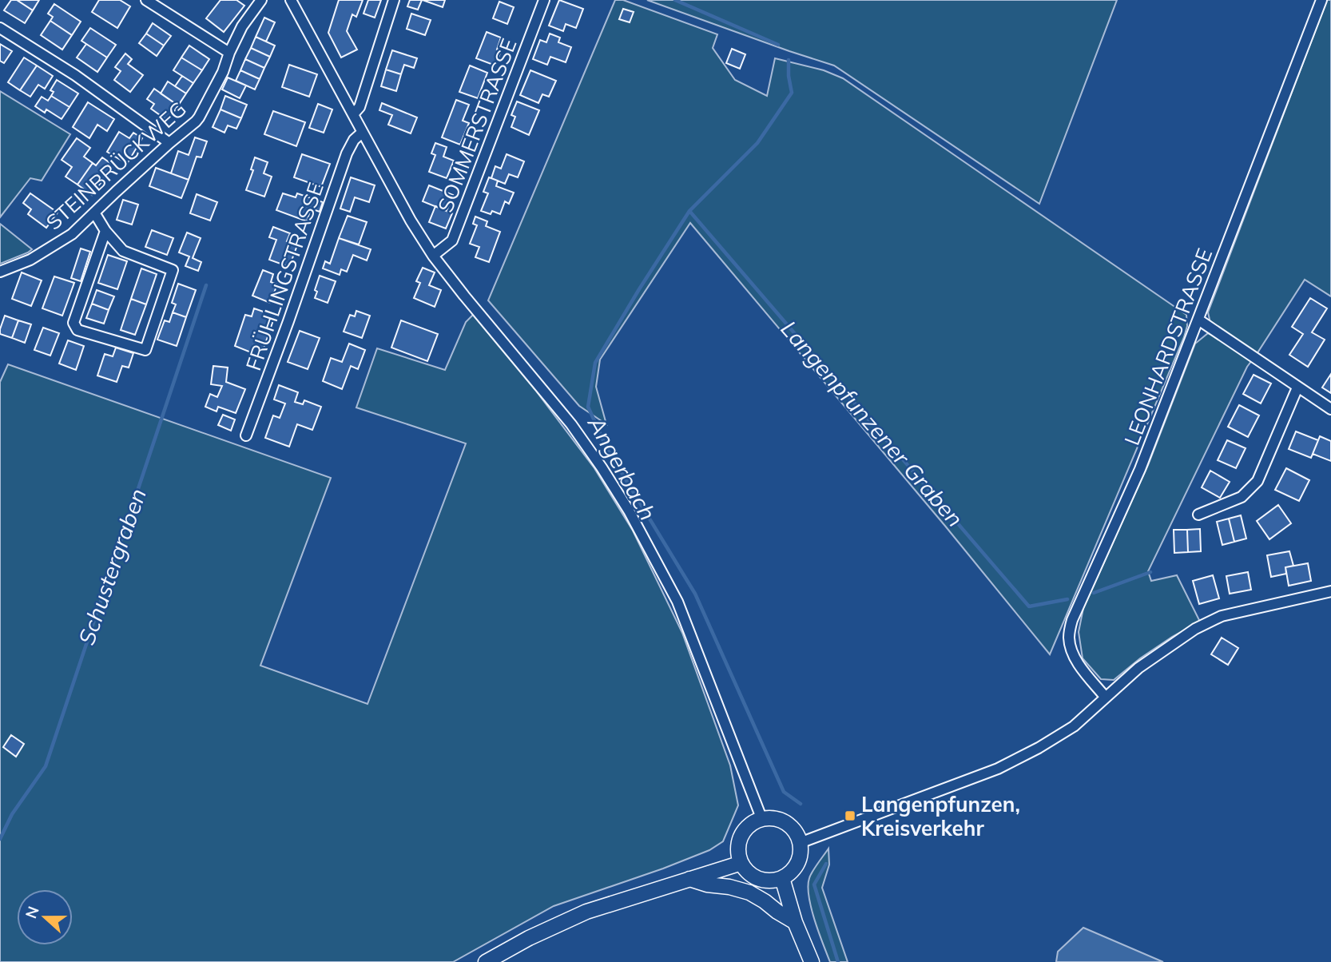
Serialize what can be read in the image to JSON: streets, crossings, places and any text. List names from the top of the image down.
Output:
{
  "streets": {
    "street": [
      "SOMMERSTRASSE",
      "STEINBRÜCKWEG",
      "FRÜHLINGSTRASSE",
      "LEONHARDSTRASSE"
    ]
  },
  "water": ["Langenpfunzener Graben", "Angerbach", "Schustergraben"],
  "places": {
    "transit": ["Langenpfunzen, Kreisverkehr"]
  },
  "north": "left"
}
